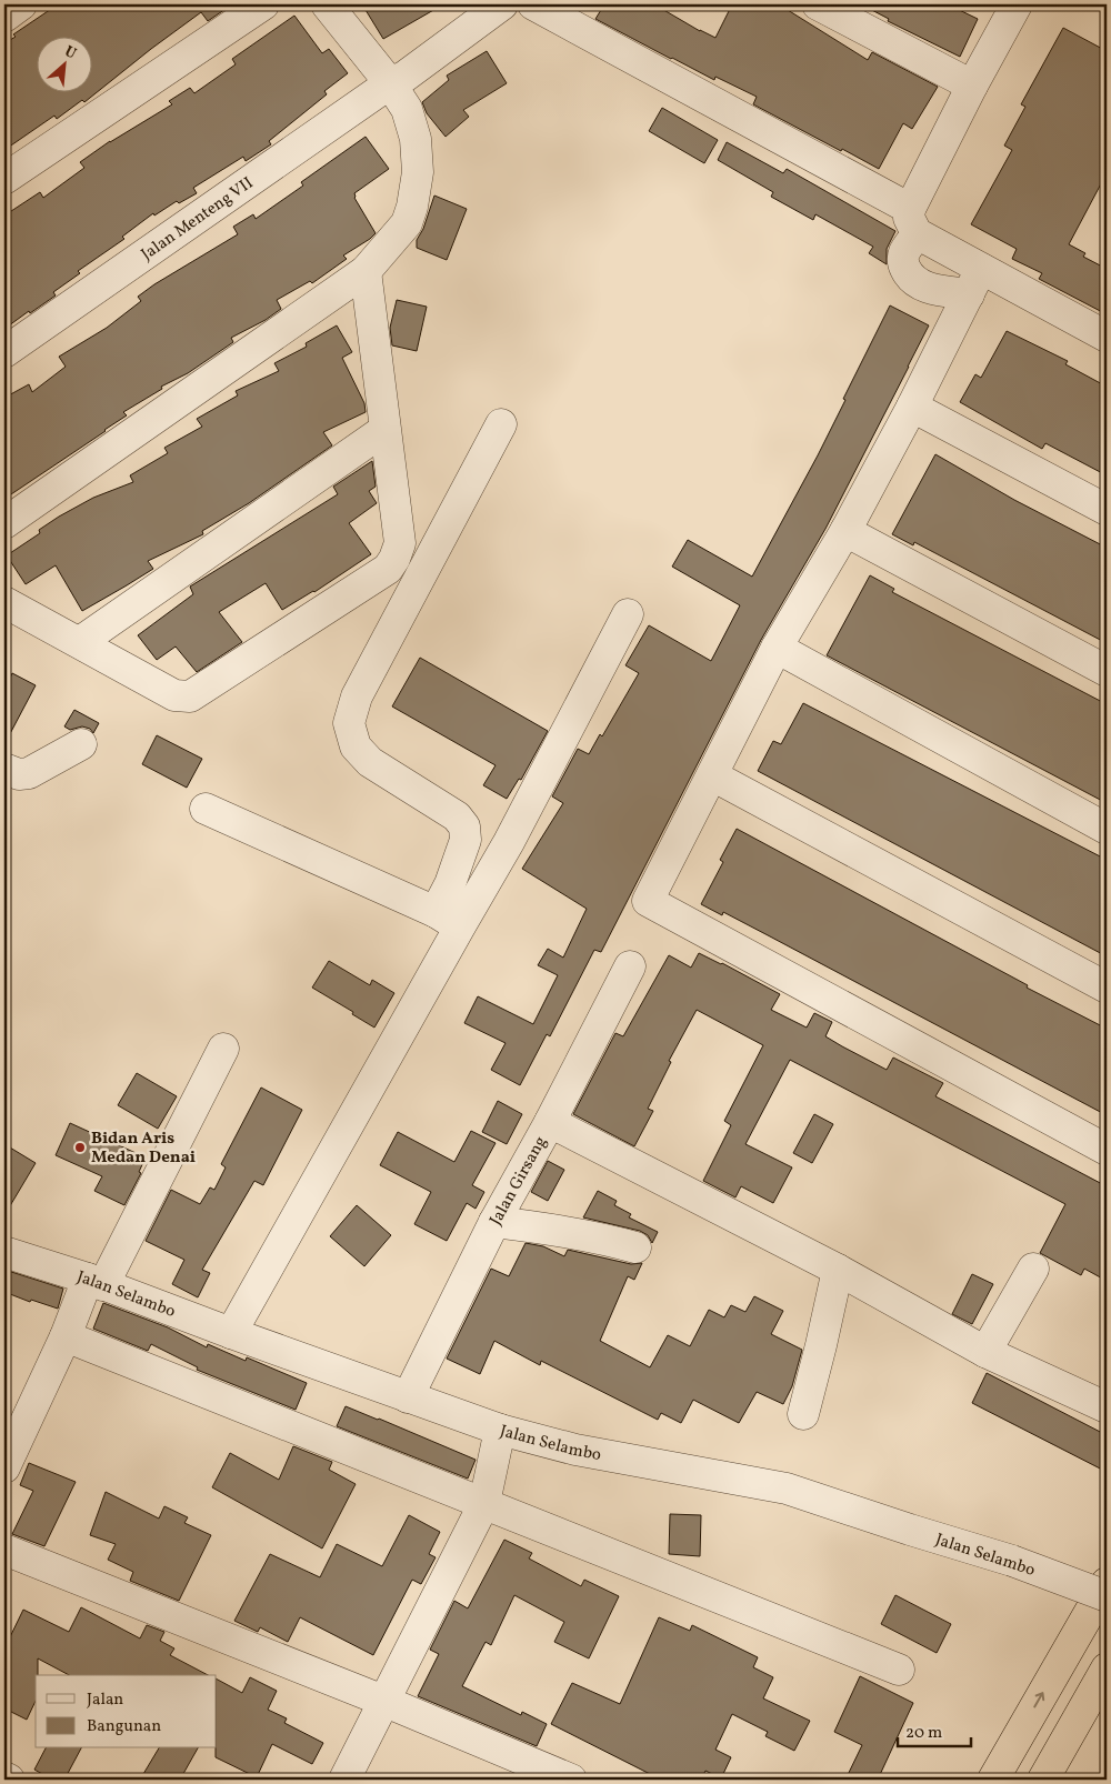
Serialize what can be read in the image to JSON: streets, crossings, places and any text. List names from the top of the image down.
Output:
{
  "streets": {
    "street": ["Jalan Menteng VII", "Jalan Girsang", "Jalan Selambo"]
  },
  "crossings": [
    ["Jalan Girsang", "Jalan Selambo"]
  ],
  "places": ["Bidan Aris Medan Denai"],
  "legend": ["Jalan", "Bangunan"],
  "scale_bar": "20 m",
  "north": "top right"
}
